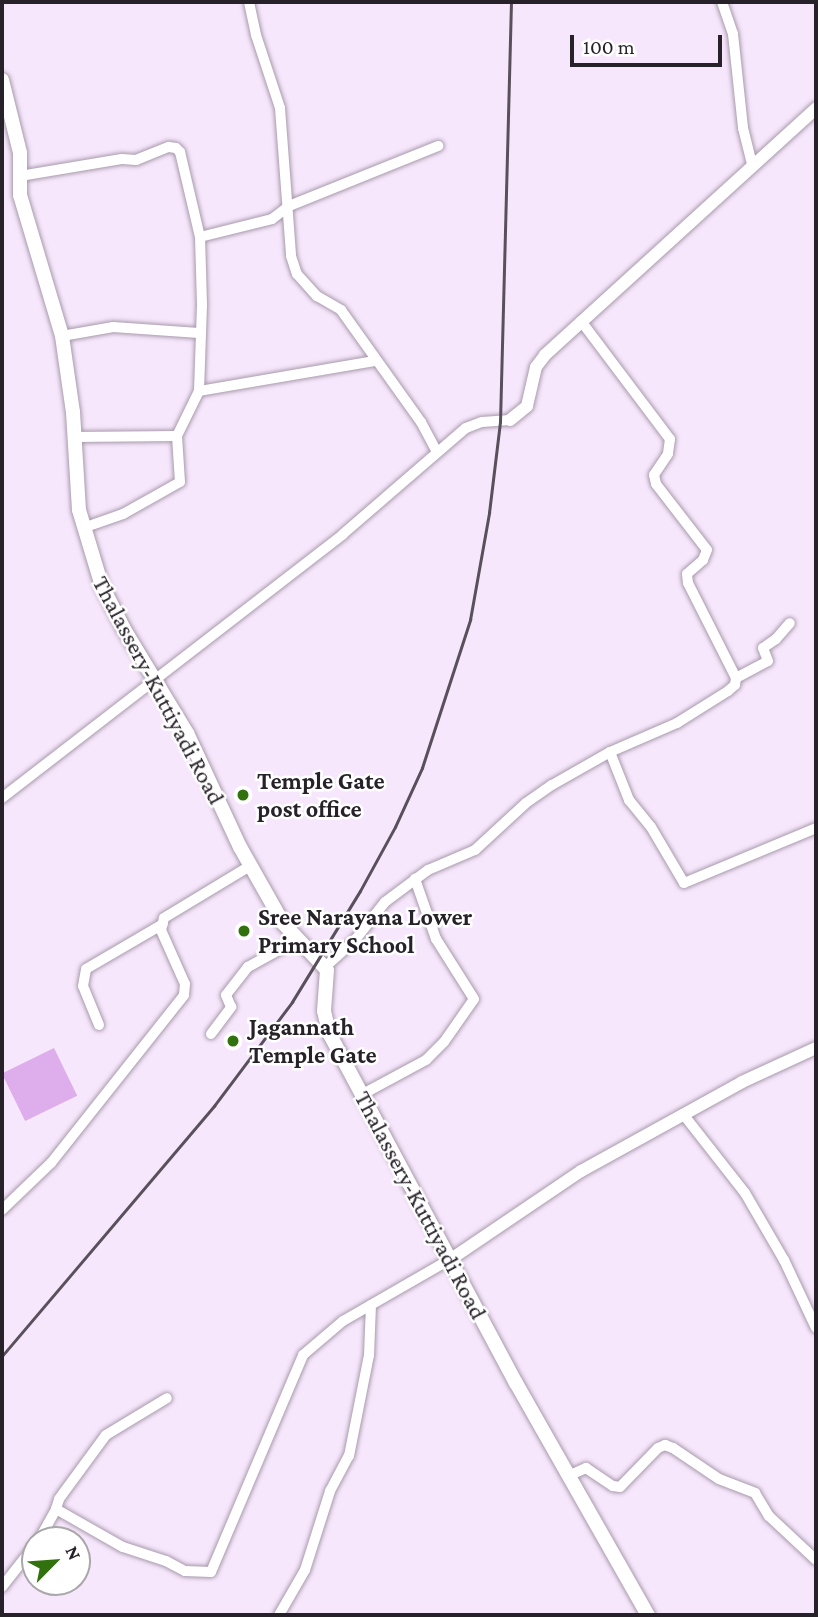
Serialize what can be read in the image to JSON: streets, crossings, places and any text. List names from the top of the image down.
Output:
{
  "streets": {
    "main road": ["Thalassery-Kuttiyadi Road"]
  },
  "places": ["Temple Gate post office", "Sree Narayana Lower Primary School", "Jagannath Temple Gate"],
  "scale_bar": "100 m",
  "north": "top right"
}
